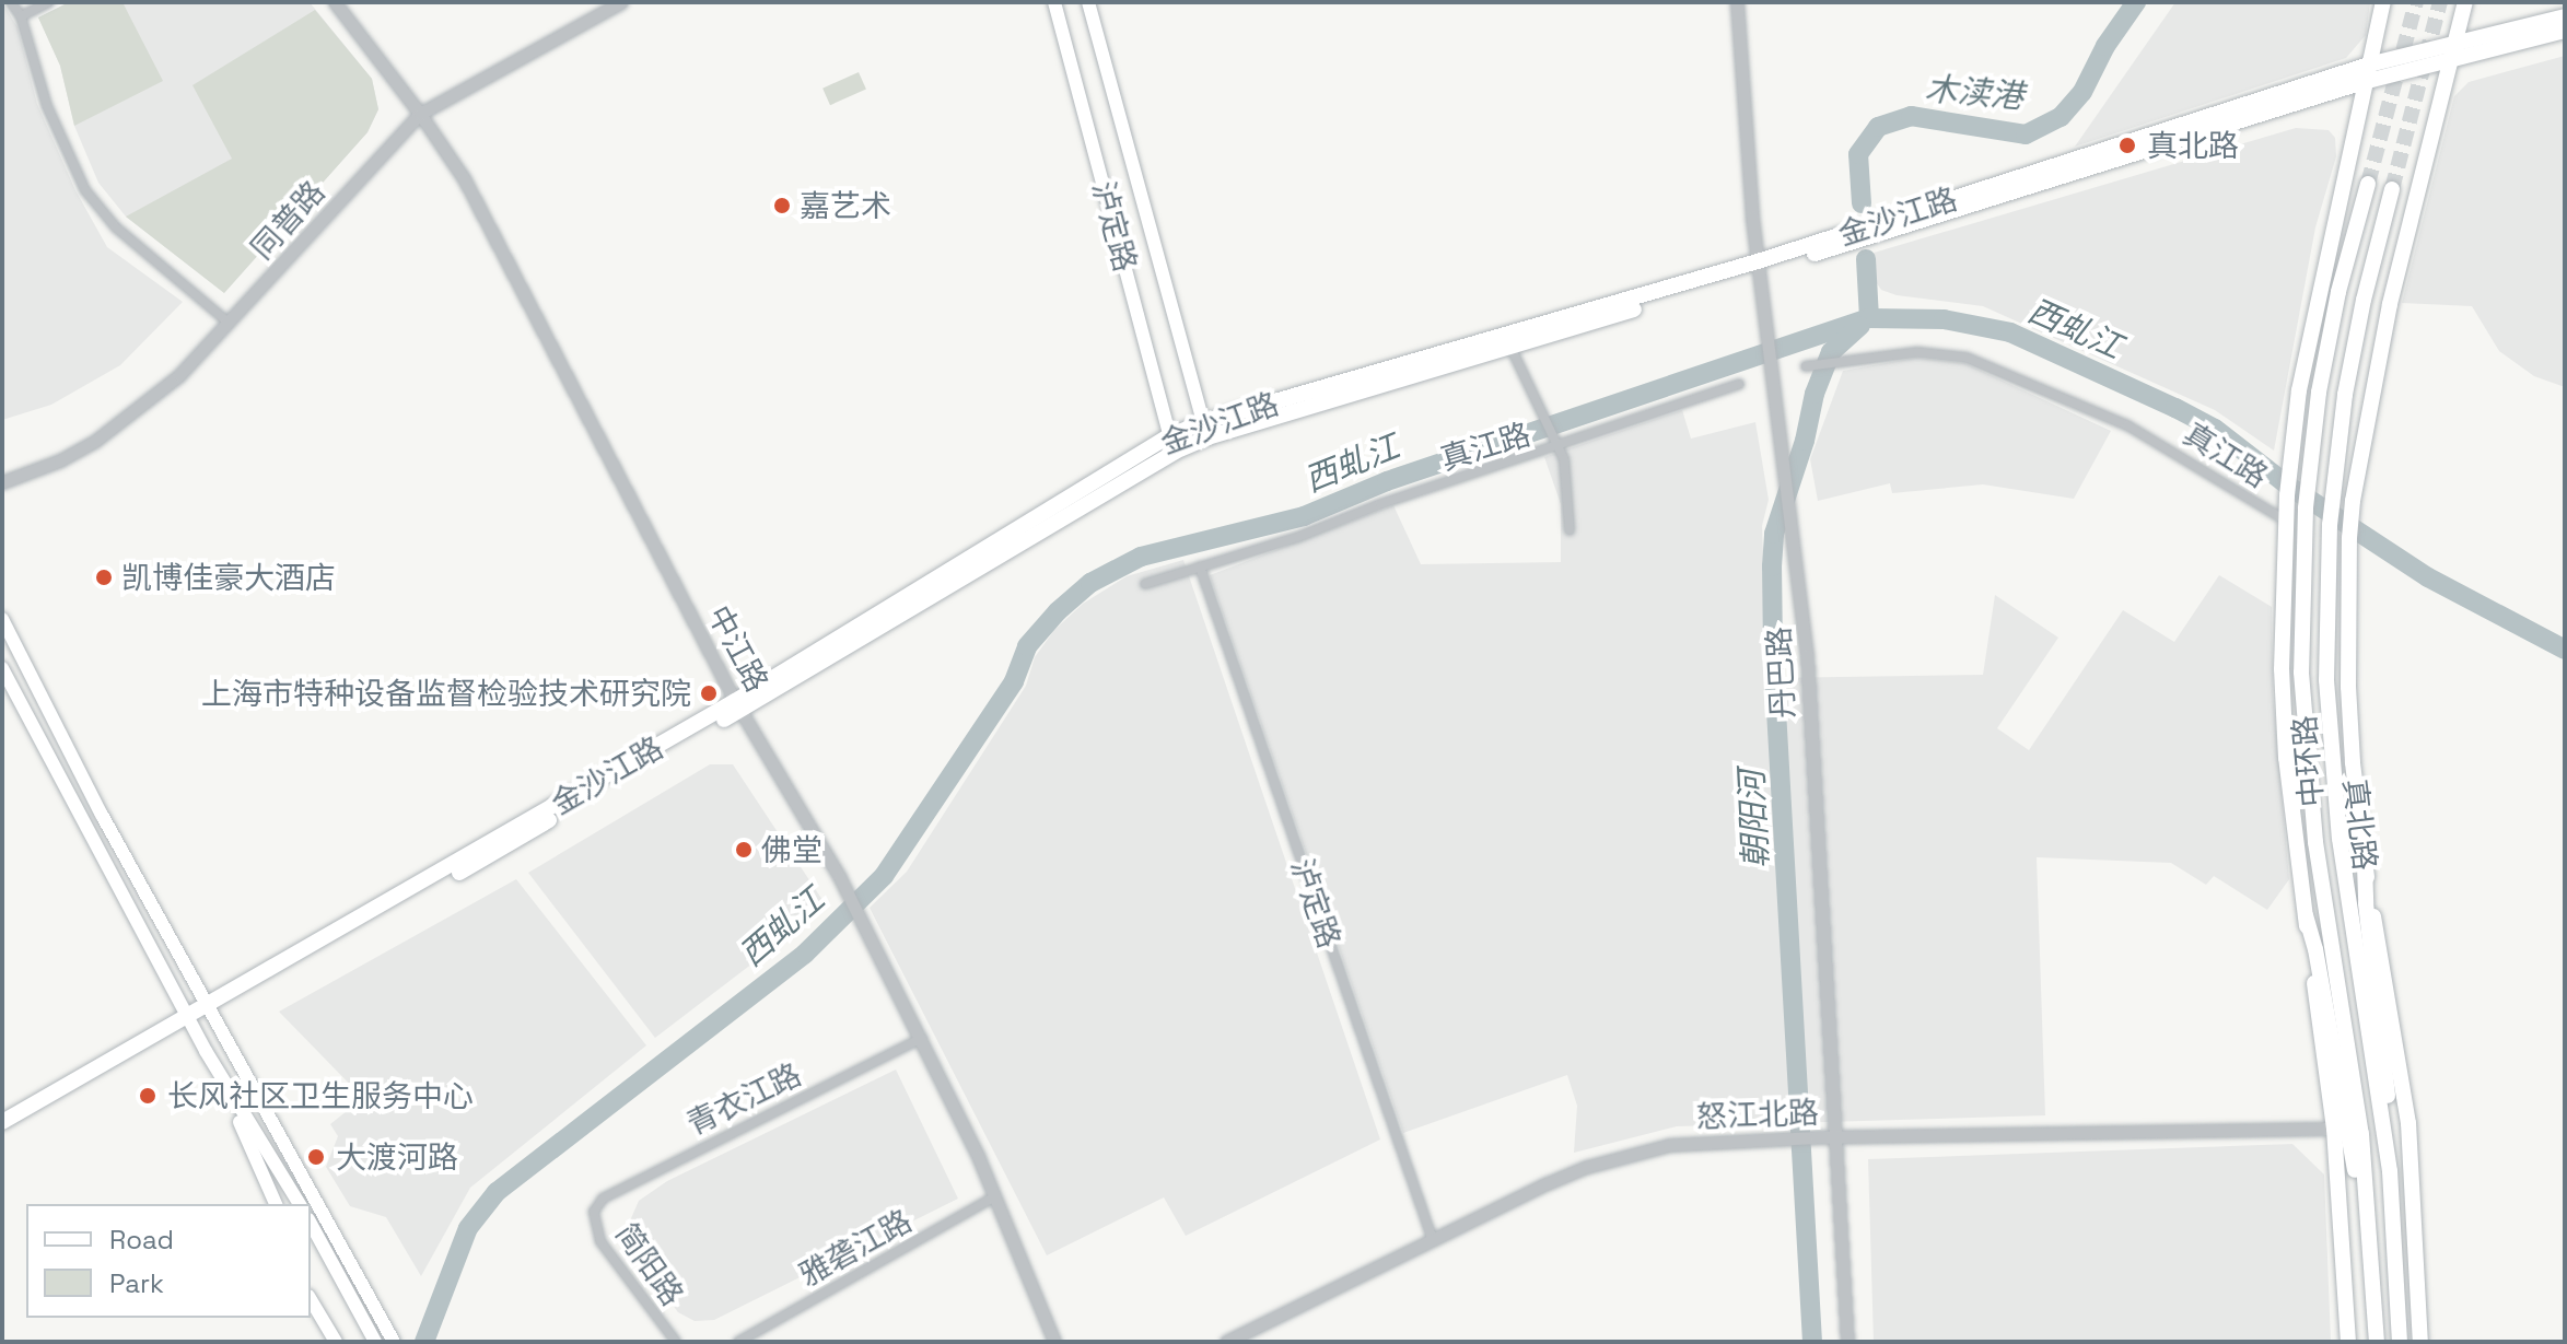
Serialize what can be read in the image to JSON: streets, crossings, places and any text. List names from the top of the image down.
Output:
{
  "streets": {
    "main road": [
      "金沙江路",
      "泸定路",
      "中环路",
      "真北路"
    ],
    "street": [
      "同普路",
      "真江路",
      "中江路",
      "丹巴路",
      "青衣江路",
      "怒江北路",
      "雅砻江路",
      "简阳路"
    ]
  },
  "crossings": [
    ["金沙江路", "泸定路"],
    ["金沙江路", "中江路"],
    ["金沙江路", "丹巴路"],
    ["金沙江路", "真北路"],
    ["同普路", "中江路"],
    ["泸定路", "真江路"],
    ["泸定路", "怒江北路"],
    ["中江路", "青衣江路"],
    ["中江路", "雅砻江路"],
    ["丹巴路", "怒江北路"],
    ["青衣江路", "简阳路"]
  ],
  "water": ["木渎港", "西虬江", "朝阳河"],
  "places": [
    "真北路",
    "嘉艺术",
    "凯博佳豪大酒店",
    "上海市特种设备监督检验技术研究院",
    "佛堂",
    "长风社区卫生服务中心",
    "大渡河路"
  ],
  "legend": ["Road", "Park"]
}
